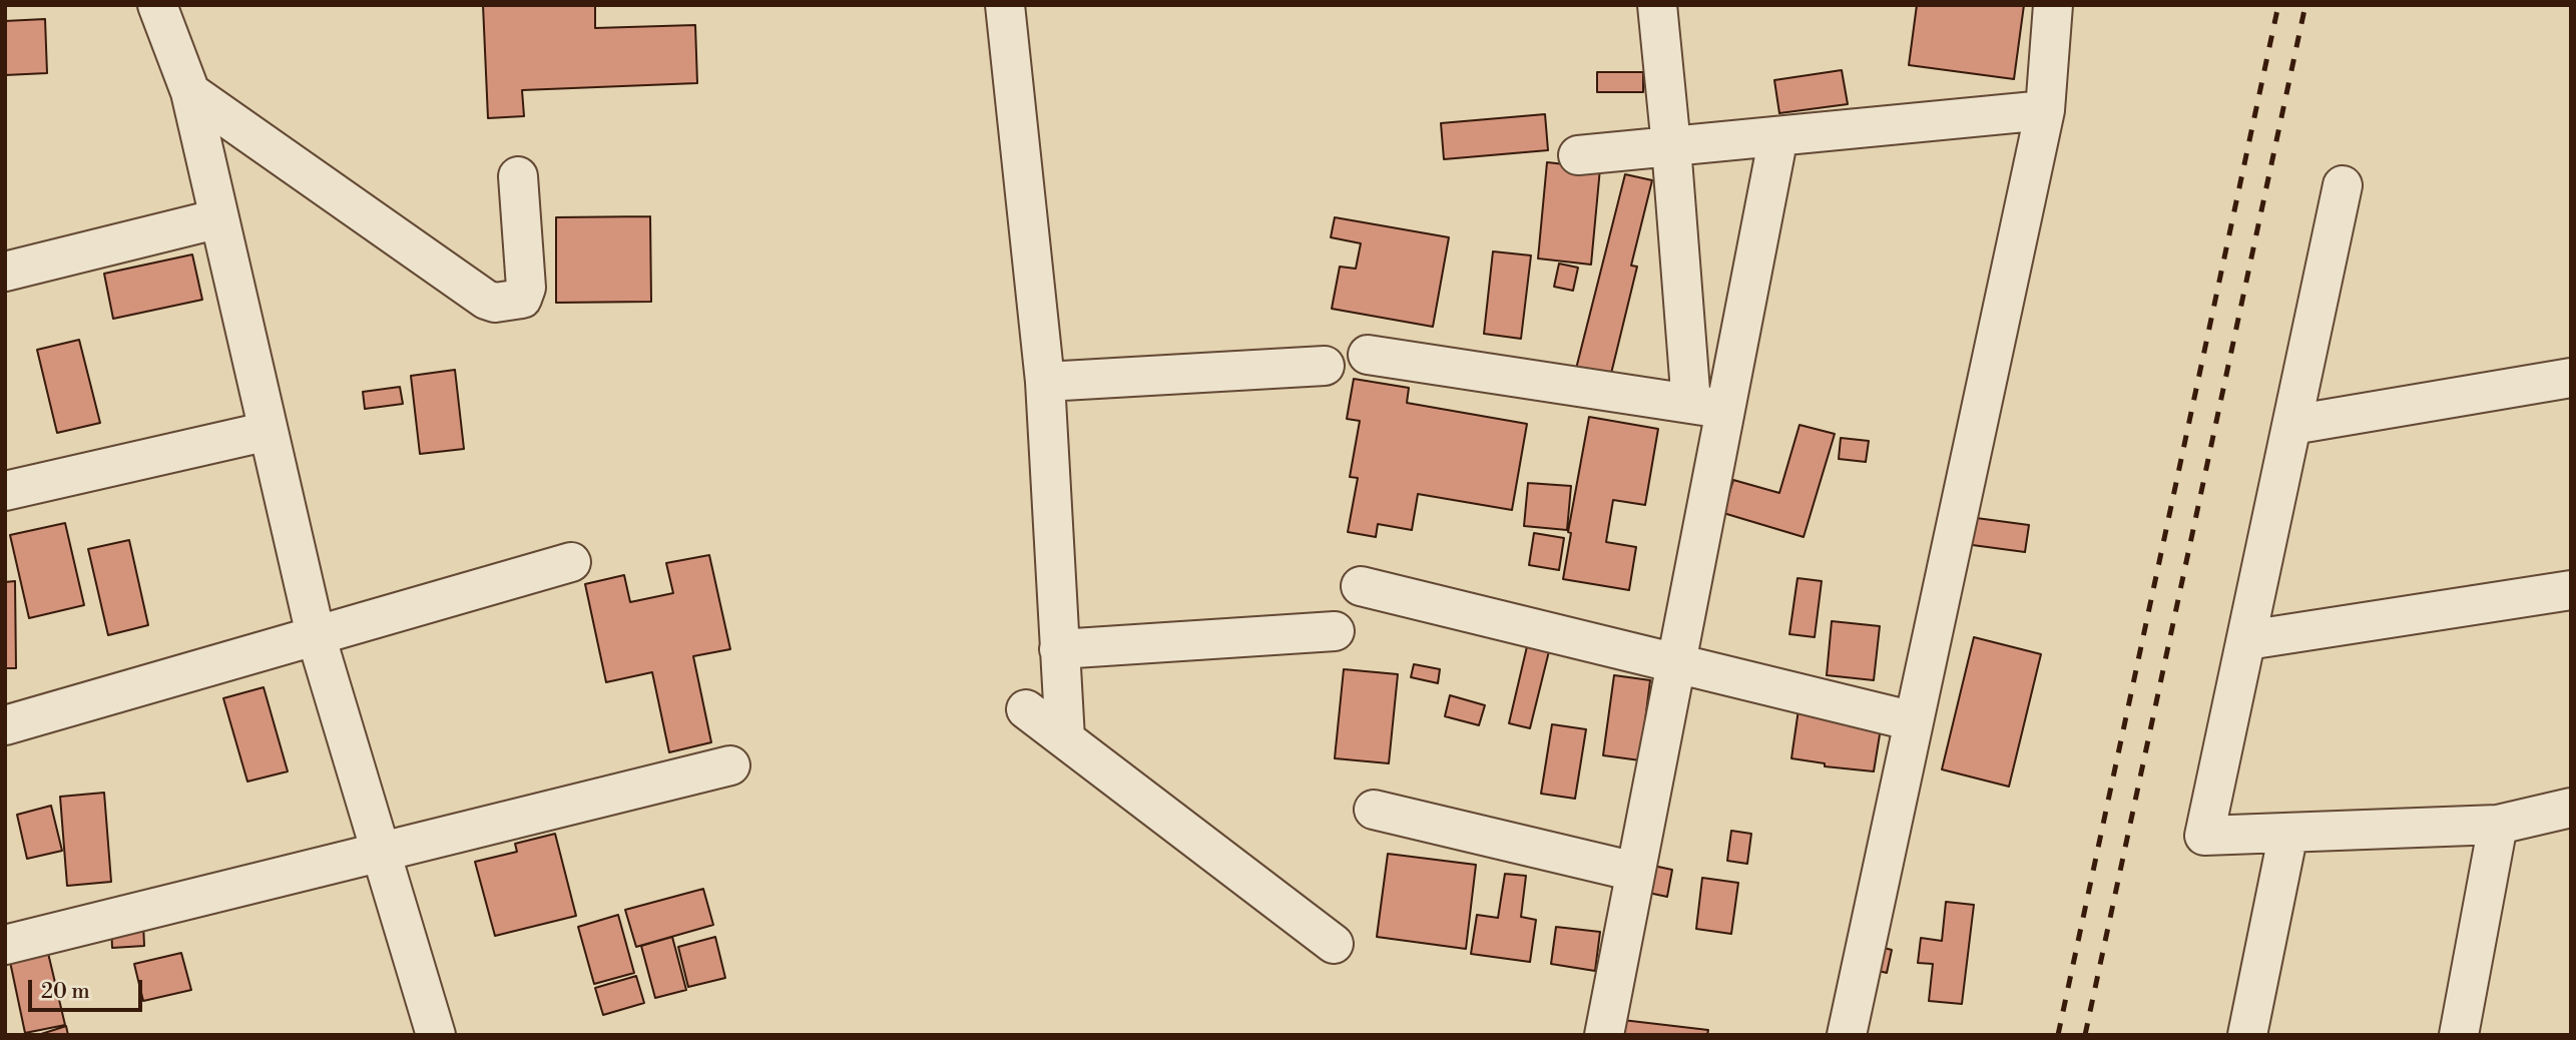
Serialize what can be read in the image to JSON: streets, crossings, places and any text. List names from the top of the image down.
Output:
{
  "scale_bar": "20 m"
}
